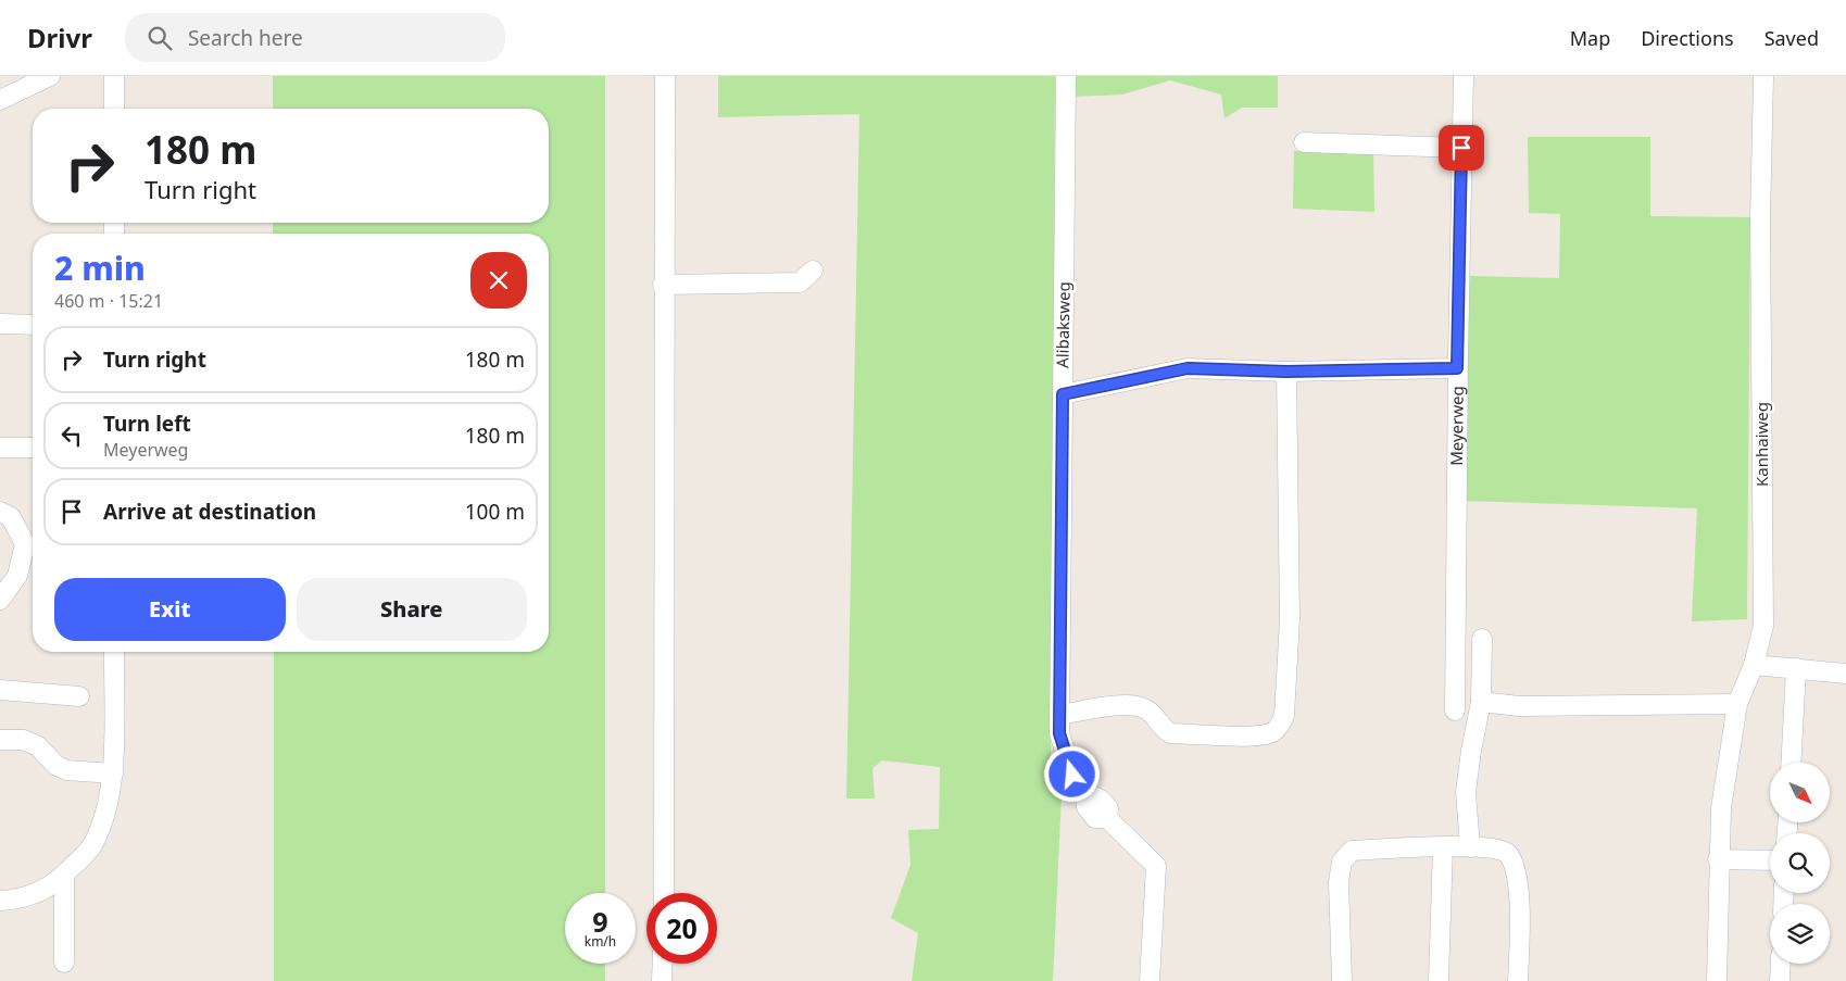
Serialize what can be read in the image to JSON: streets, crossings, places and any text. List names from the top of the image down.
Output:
{
  "streets": {
    "street": ["Alibaksweg", "Meyerweg", "Kanhaiweg"]
  },
  "north": "bottom right",
  "page": {
    "header": "Drivr",
    "search": "Search here",
    "nav": ["Map", "Directions", "Saved"],
    "turn": ["180 m", "Turn right"],
    "heading": ["2 min", "460 m · 15:21"],
    "list": [
      {
        "name": "Turn right",
        "value": "180 m"
      },
      {
        "name": "Turn left",
        "note": "Meyerweg",
        "value": "180 m"
      },
      {
        "name": "Arrive at destination",
        "value": "100 m"
      }
    ],
    "buttons": ["Exit", "Share"],
    "speed": "9 km/h",
    "limit": "20"
  }
}
